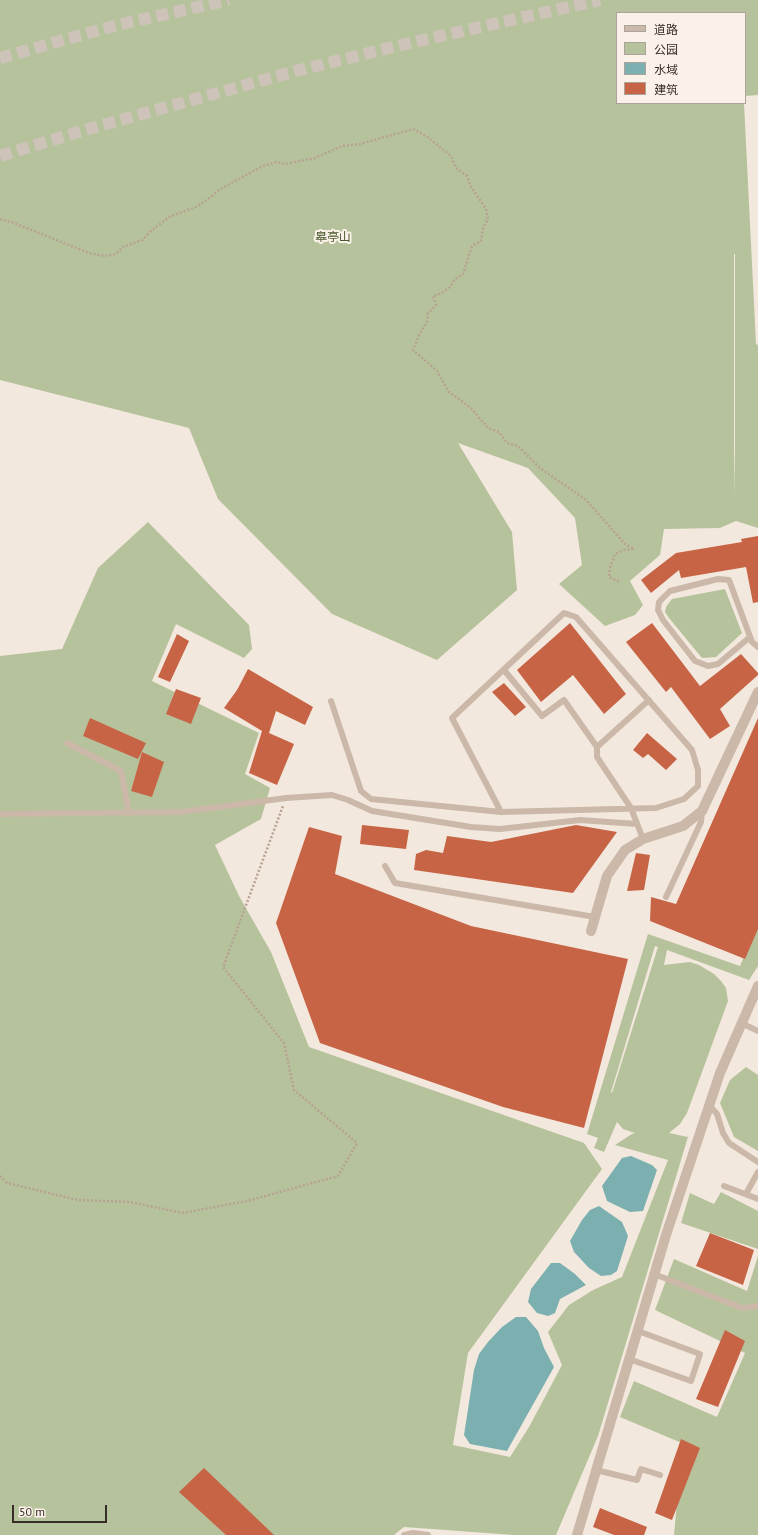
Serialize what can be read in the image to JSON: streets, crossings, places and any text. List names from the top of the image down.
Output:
{
  "parks": ["皋亭山"],
  "legend": [
    "道路",
    "公园",
    "水域",
    "建筑"
  ],
  "scale_bar": "50 m"
}
